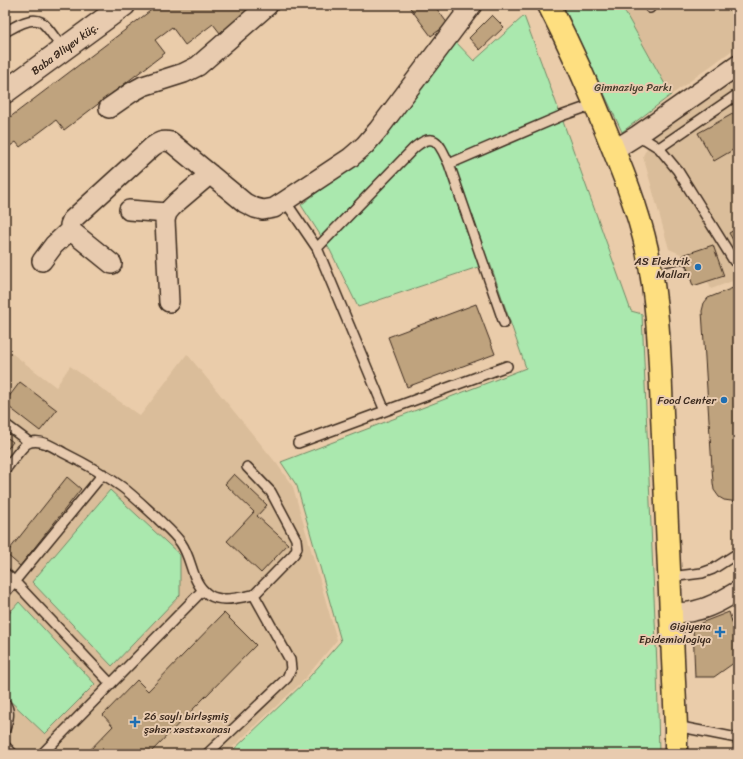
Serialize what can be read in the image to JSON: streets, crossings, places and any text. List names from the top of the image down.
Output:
{
  "streets": {
    "street": ["Baba Əliyev küç."]
  },
  "parks": ["Gimnaziya Parkı"],
  "places": {
    "other": ["AS Elektrik Malları", "Food Center"],
    "health": ["Gigiyena Epidemiologiya", "26 saylı birləşmiş şəhər xəstəxanası"]
  }
}
